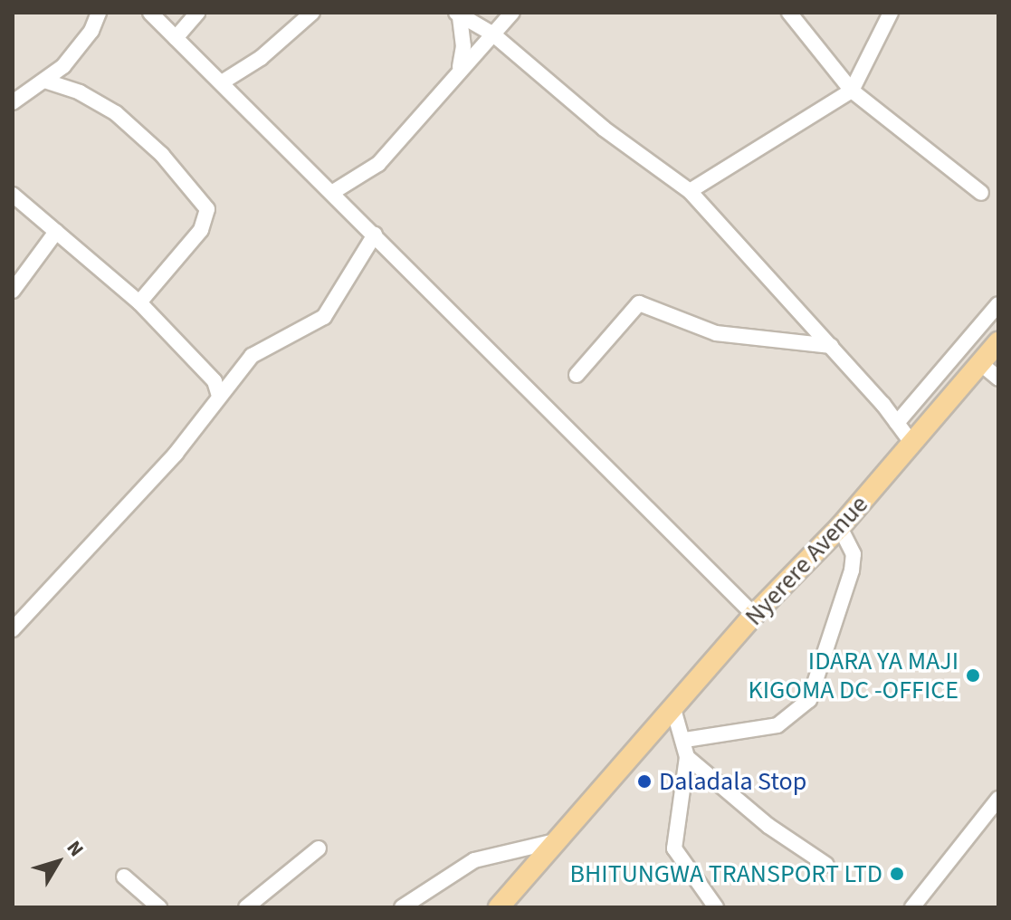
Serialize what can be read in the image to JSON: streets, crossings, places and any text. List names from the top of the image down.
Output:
{
  "streets": {
    "main road": ["Nyerere Avenue"]
  },
  "places": ["IDARA YA MAJI KIGOMA DC -OFFICE", "Daladala Stop", "BHITUNGWA TRANSPORT LTD"],
  "north": "top right"
}
